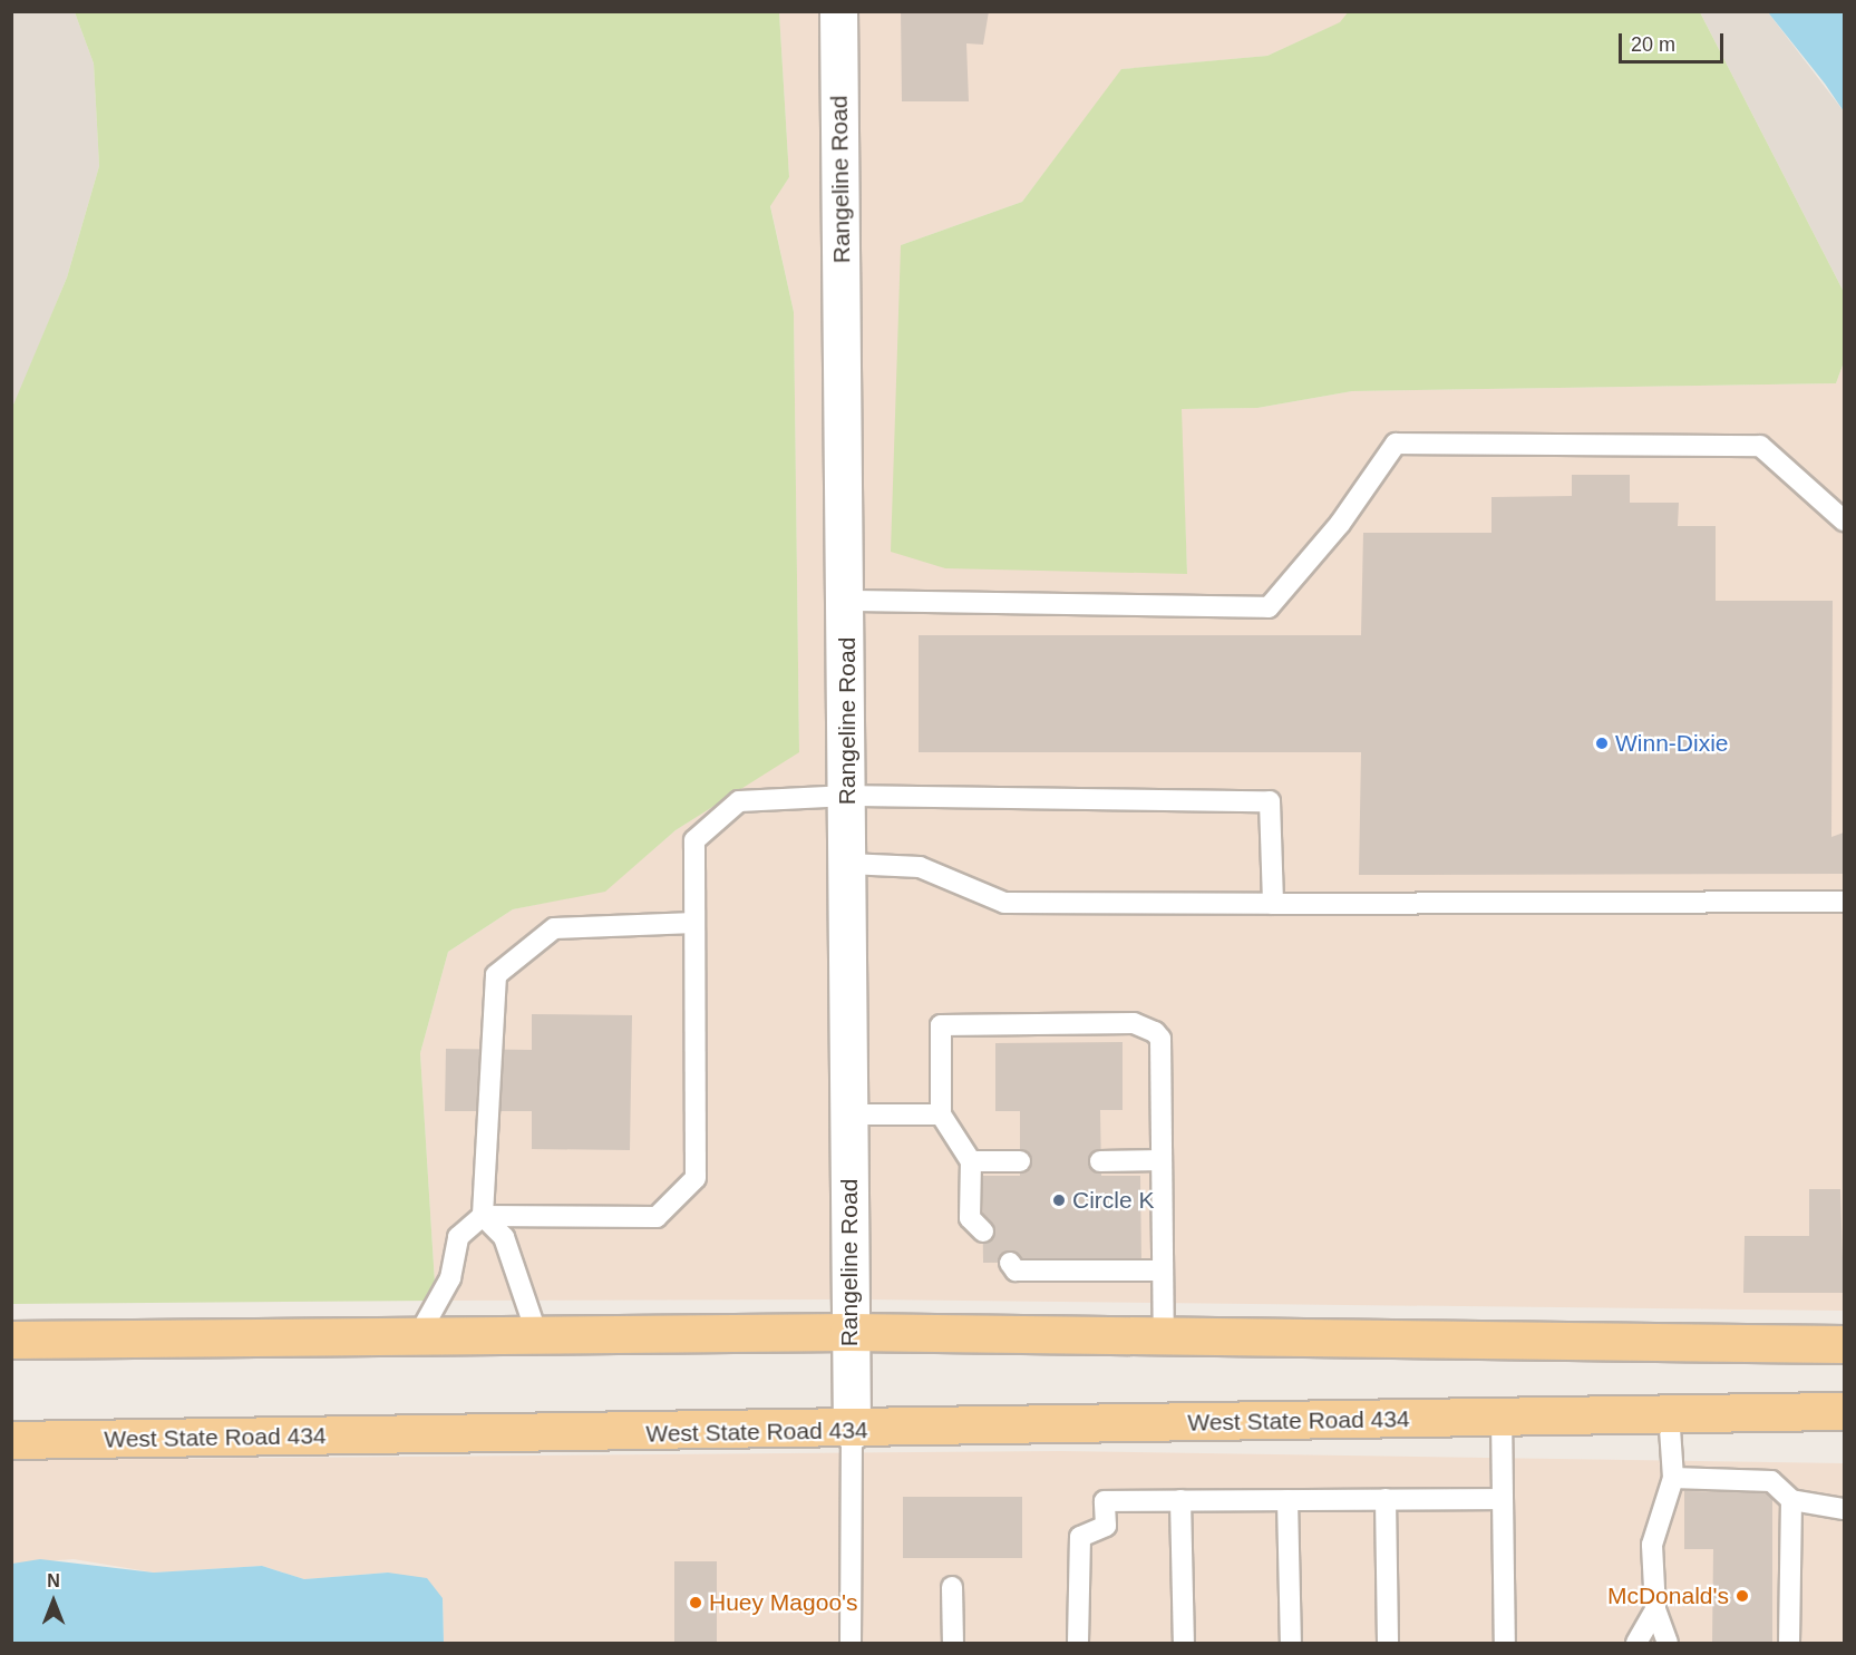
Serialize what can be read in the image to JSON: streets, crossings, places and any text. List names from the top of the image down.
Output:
{
  "streets": {
    "main road": ["West State Road 434"],
    "street": ["Rangeline Road"]
  },
  "crossings": [
    ["Rangeline Road", "West State Road 434"]
  ],
  "places": [
    "Winn-Dixie",
    "Circle K",
    "McDonald's",
    "Huey Magoo's"
  ],
  "scale_bar": "20 m",
  "north": "top"
}
